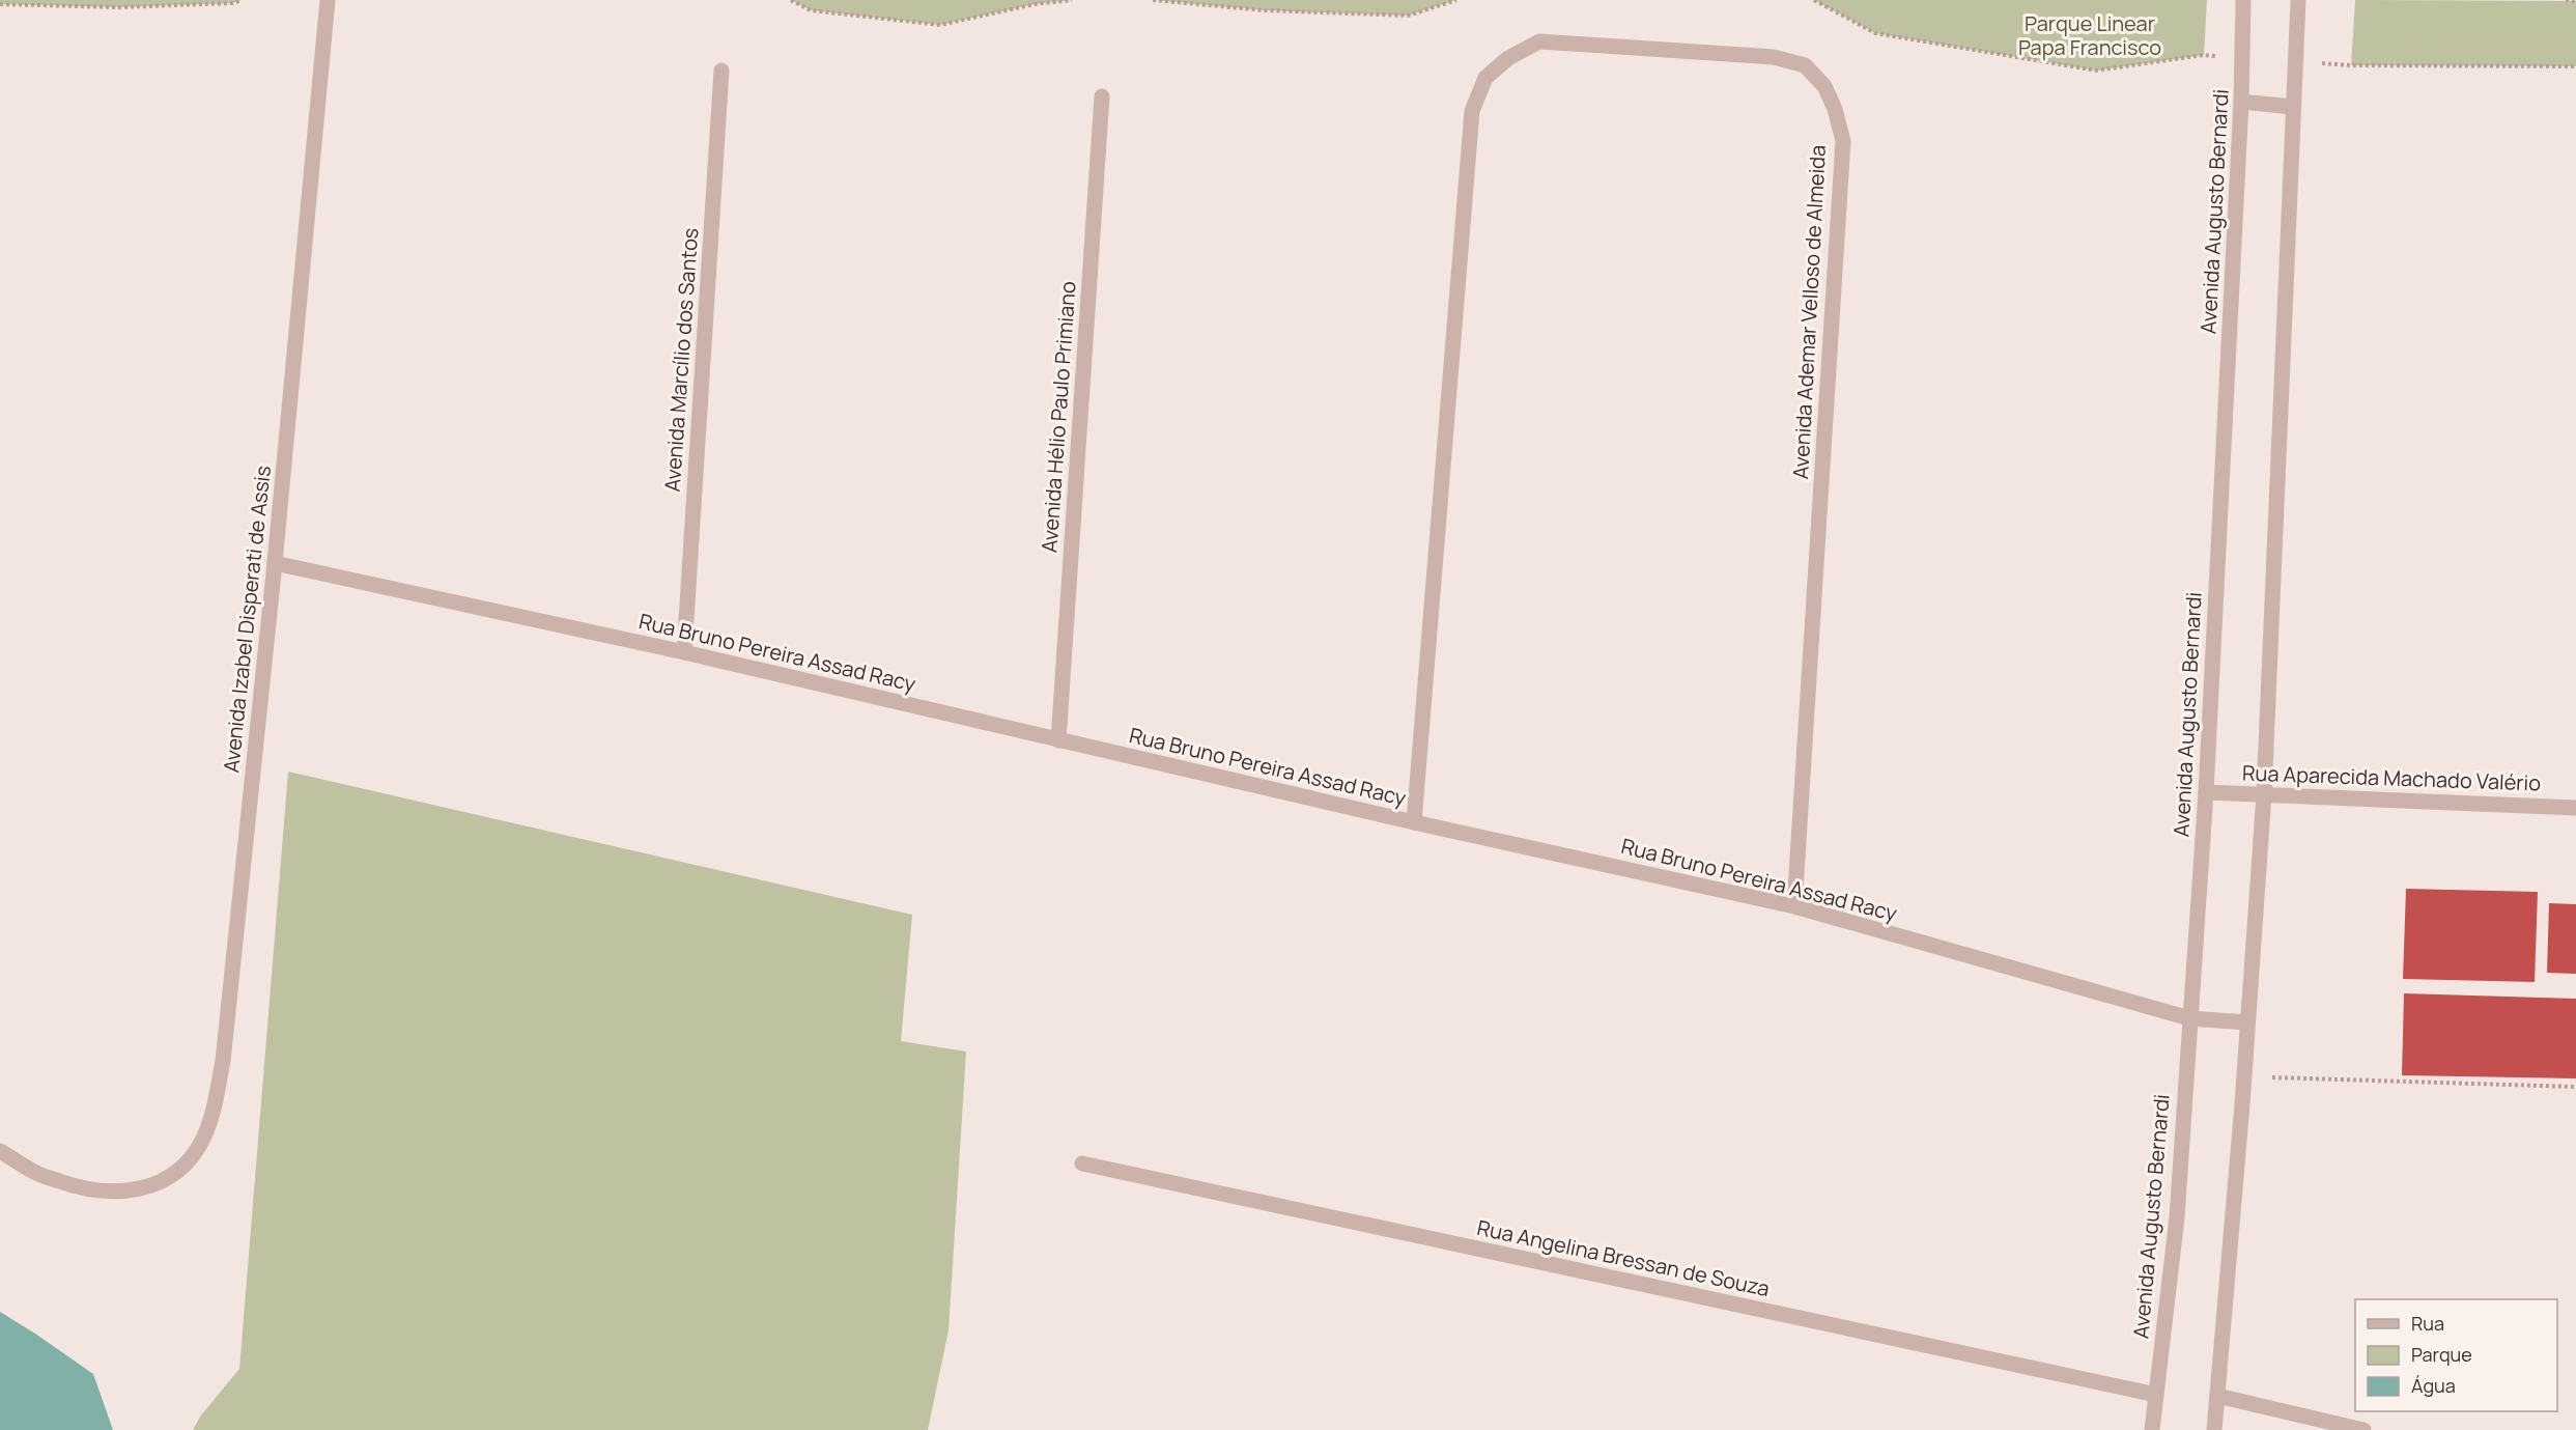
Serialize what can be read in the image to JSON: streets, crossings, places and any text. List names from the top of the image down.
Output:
{
  "streets": {
    "street": [
      "Avenida Augusto Bernardi",
      "Avenida Ademar Velloso de Almeida",
      "Avenida Marcílio dos Santos",
      "Avenida Hélio Paulo Primiano",
      "Avenida Izabel Disperati de Assis",
      "Rua Bruno Pereira Assad Racy",
      "Rua Aparecida Machado Valério",
      "Rua Angelina Bressan de Souza"
    ]
  },
  "crossings": [
    ["Avenida Augusto Bernardi", "Rua Bruno Pereira Assad Racy"],
    ["Avenida Augusto Bernardi", "Rua Aparecida Machado Valério"],
    ["Avenida Augusto Bernardi", "Rua Angelina Bressan de Souza"],
    ["Avenida Ademar Velloso de Almeida", "Rua Bruno Pereira Assad Racy"],
    ["Avenida Marcílio dos Santos", "Rua Bruno Pereira Assad Racy"],
    ["Avenida Hélio Paulo Primiano", "Rua Bruno Pereira Assad Racy"],
    ["Avenida Izabel Disperati de Assis", "Rua Bruno Pereira Assad Racy"]
  ],
  "parks": ["Parque Linear Papa Francisco"],
  "legend": ["Rua", "Parque", "Água"]
}
